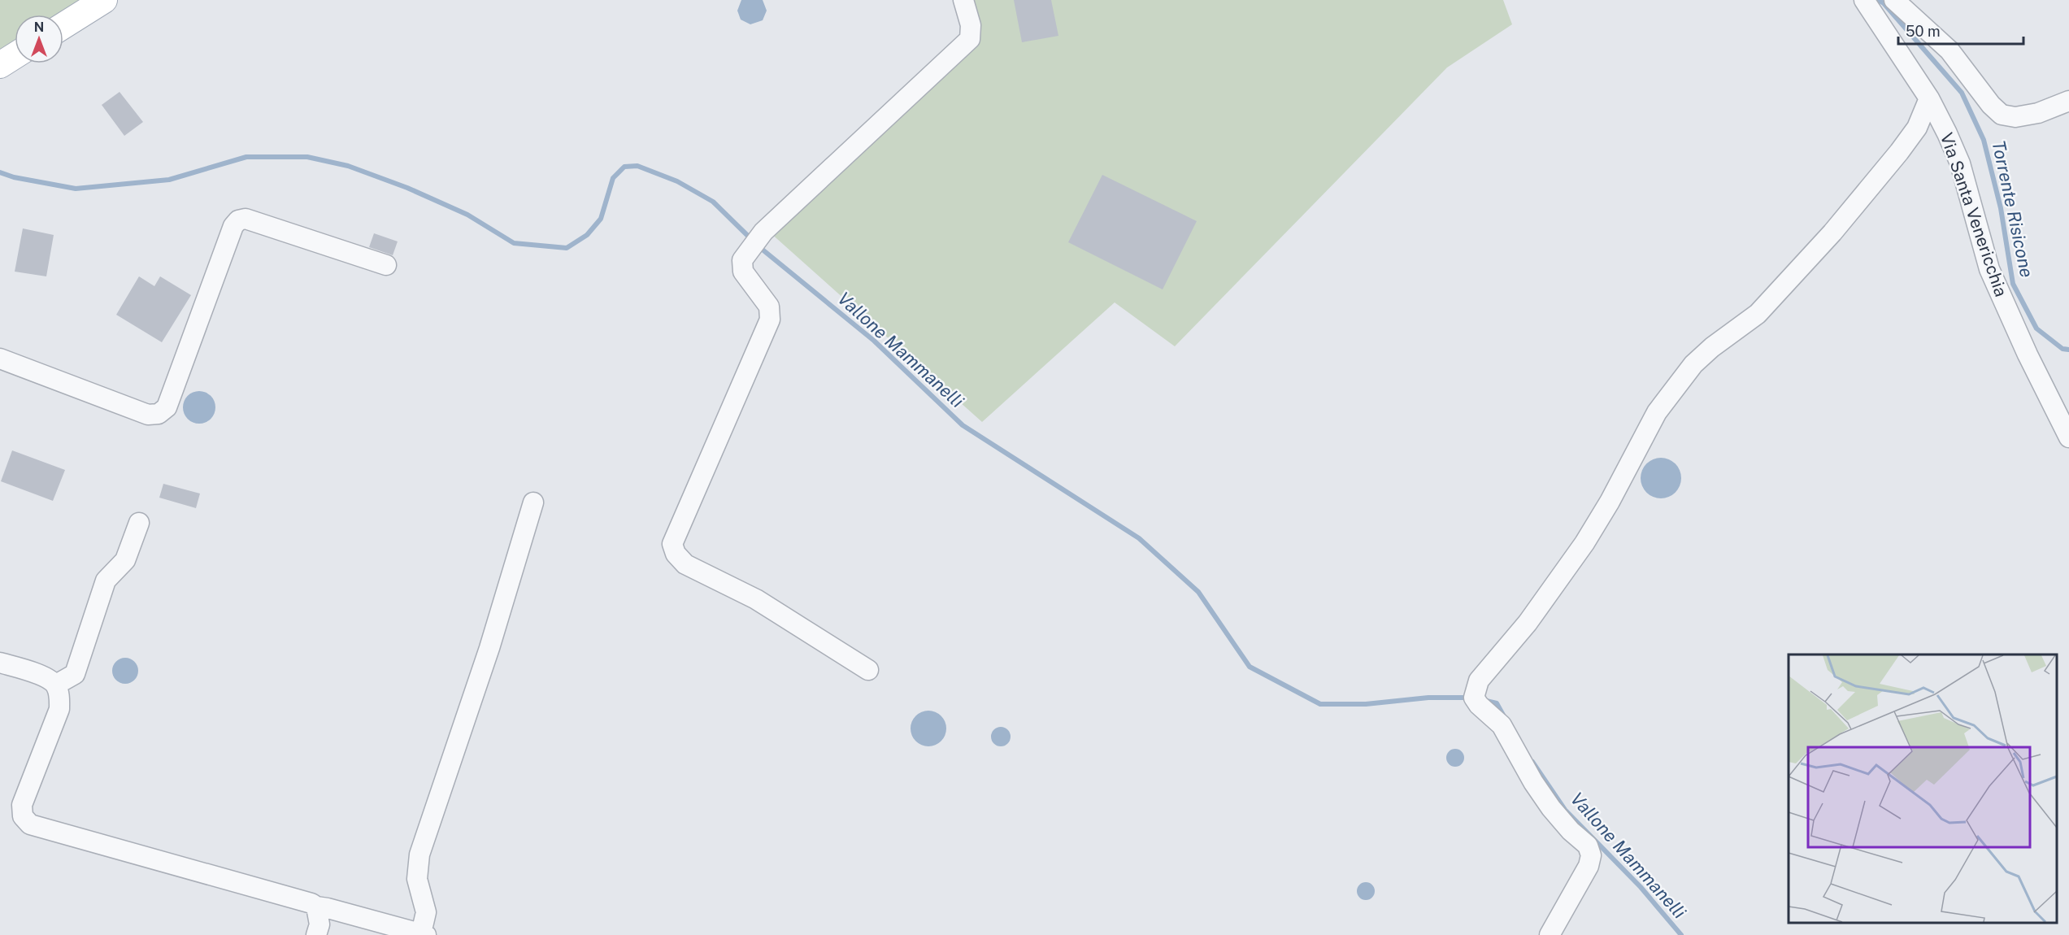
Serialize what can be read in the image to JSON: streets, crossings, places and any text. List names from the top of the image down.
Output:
{
  "streets": {
    "street": ["Via Santa Venericchia"]
  },
  "water": ["Torrente Risicone", "Vallone Mammanelli"],
  "scale_bar": "50 m",
  "north": "top"
}
